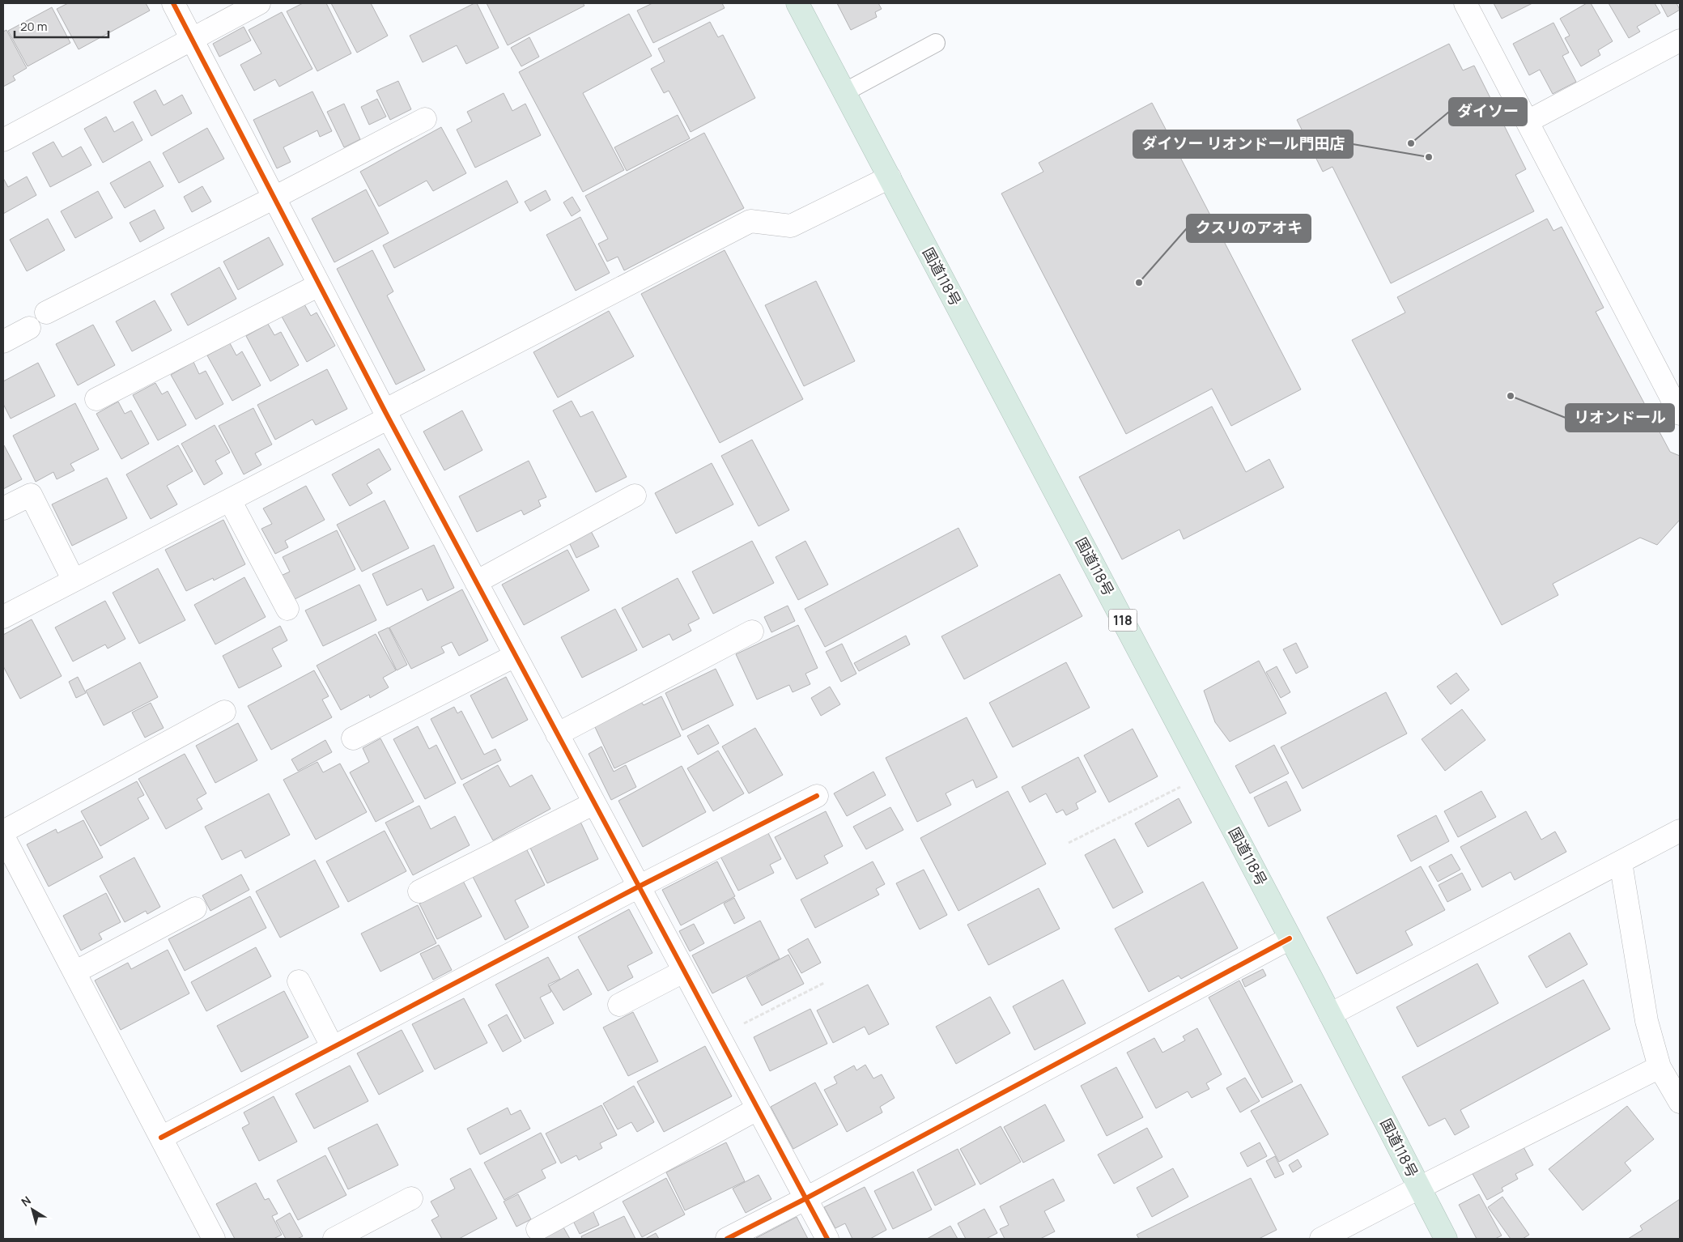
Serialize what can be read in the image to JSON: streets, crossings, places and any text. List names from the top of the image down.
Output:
{
  "streets": {
    "highway": ["国道118号", "118"]
  },
  "places": [
    "ダイソー",
    "ダイソー リオンドール門田店",
    "クスリのアオキ",
    "リオンドール"
  ],
  "scale_bar": "20 m",
  "north": "top left"
}
